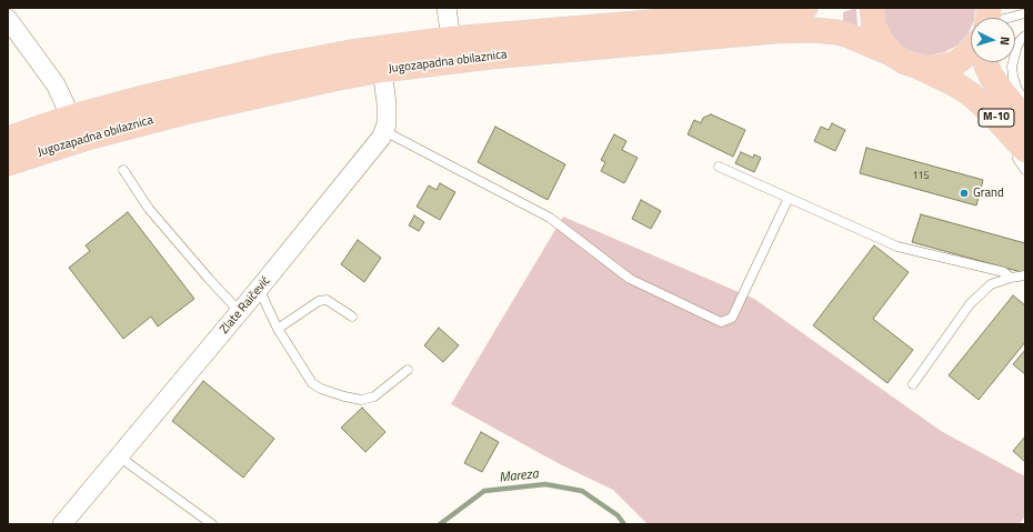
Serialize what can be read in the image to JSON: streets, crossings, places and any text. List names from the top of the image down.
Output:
{
  "streets": {
    "main road": ["Jugozapadna obilaznica", "M-10"],
    "street": ["Zlate Raičević"]
  },
  "crossings": [
    ["Jugozapadna obilaznica", "M-10"],
    ["Jugozapadna obilaznica", "Zlate Raičević"]
  ],
  "water": ["Mareza"],
  "places": ["Grand"],
  "house_numbers": ["115"],
  "north": "right"
}
